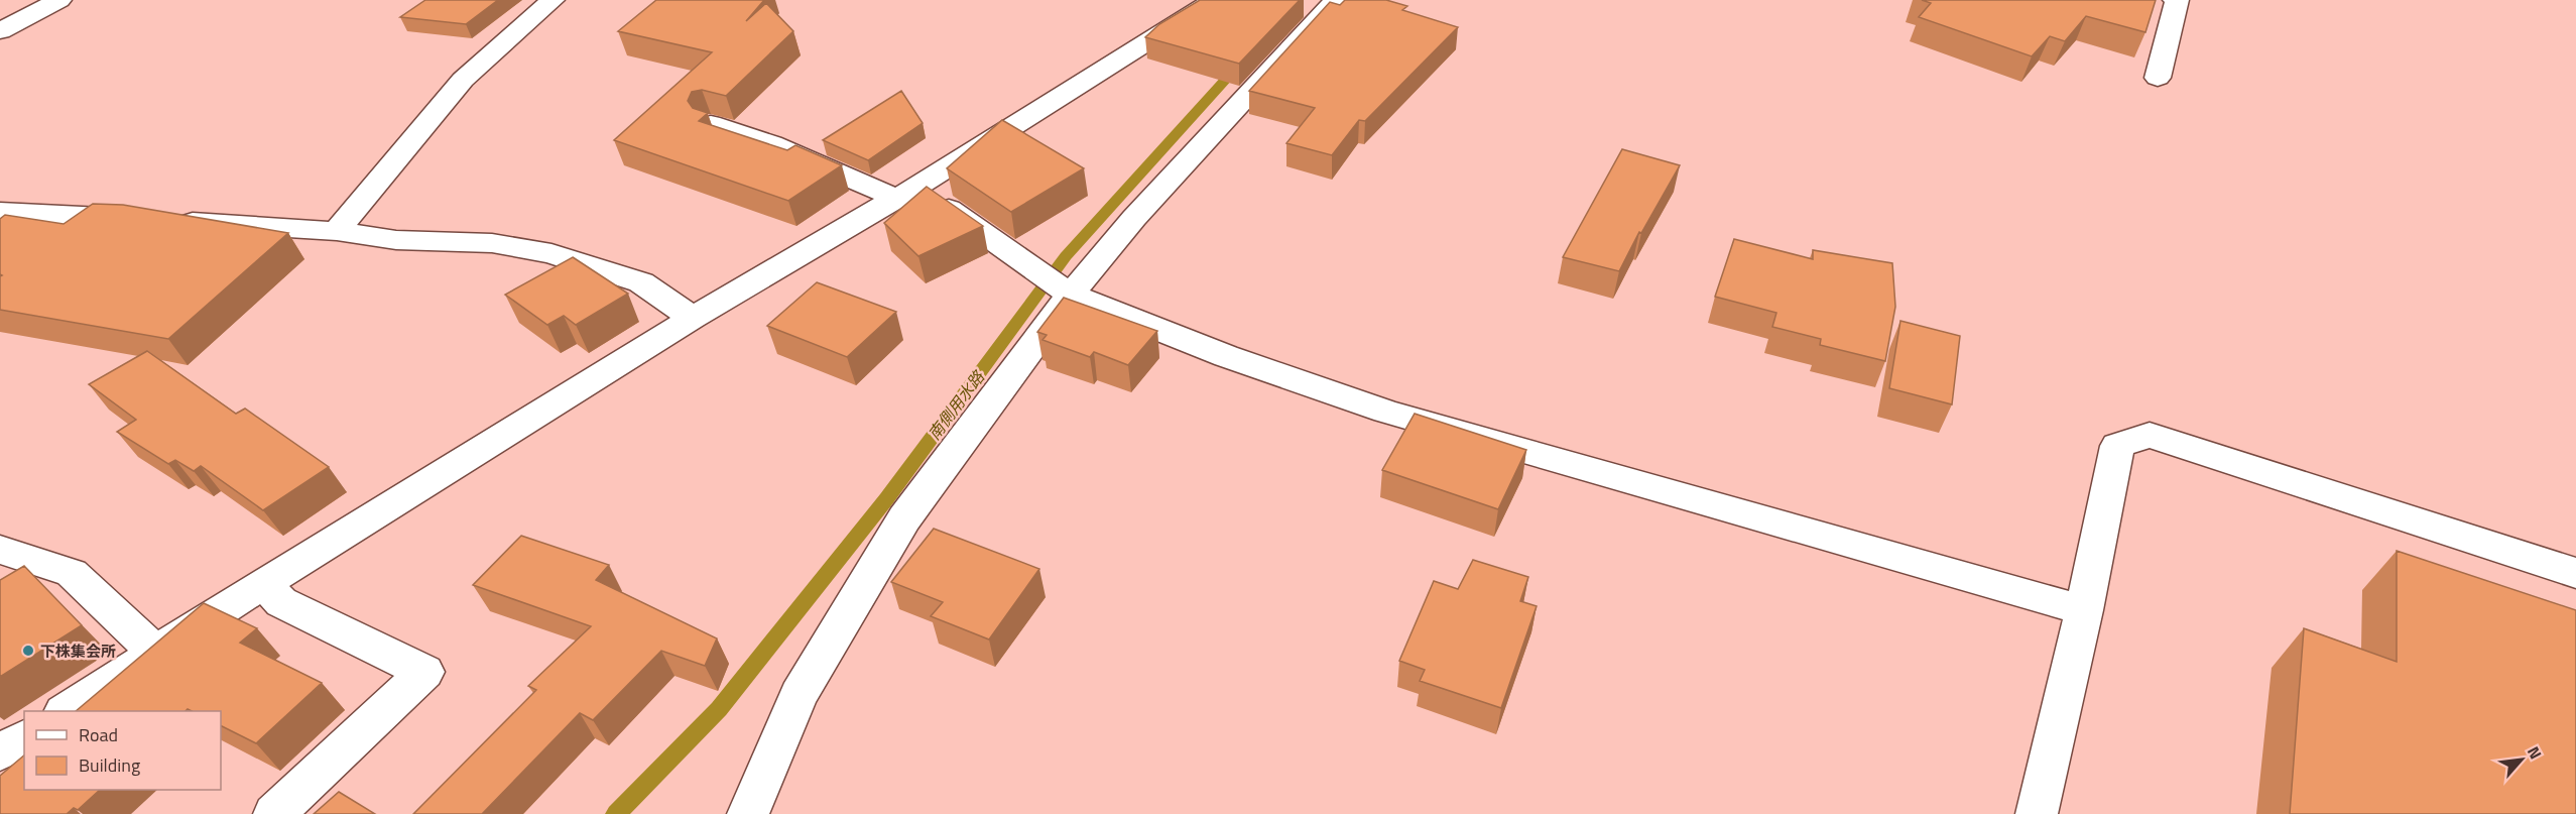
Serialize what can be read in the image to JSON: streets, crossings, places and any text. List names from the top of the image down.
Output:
{
  "water": ["南側用水路"],
  "places": ["下株集会所"],
  "legend": ["Road", "Building"],
  "north": "top right"
}
